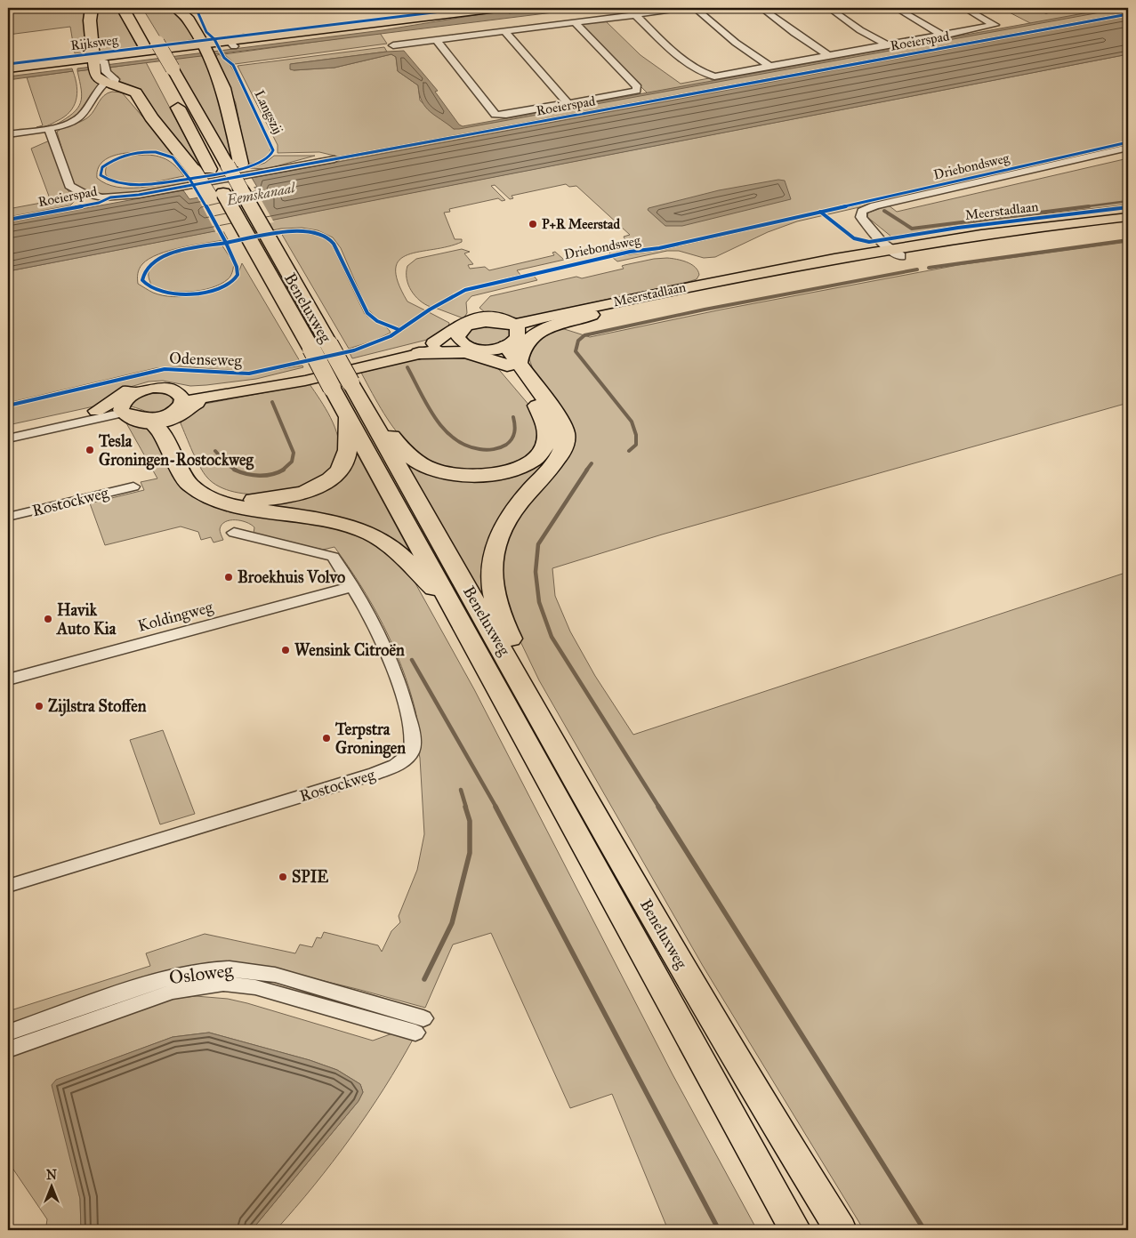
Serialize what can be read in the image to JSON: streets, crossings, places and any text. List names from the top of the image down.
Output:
{
  "streets": {
    "highway": ["Beneluxweg"],
    "main road": ["Rijksweg", "Meerstadlaan", "Odenseweg"],
    "street": [
      "Roeierspad",
      "Driebondsweg",
      "Rostockweg",
      "Koldingweg",
      "Osloweg"
    ],
    "cycle path": ["Langszij"]
  },
  "crossings": [
    ["Driebondsweg", "Meerstadlaan"],
    ["Rostockweg", "Koldingweg"]
  ],
  "water": ["Eemskanaal"],
  "places": [
    "P+R Meerstad",
    "Tesla Groningen-Rostockweg",
    "Broekhuis Volvo",
    "Havik Auto Kia",
    "Wensink Citroën",
    "Zijlstra Stoffen",
    "Terpstra Groningen",
    "SPIE"
  ],
  "north": "top"
}
